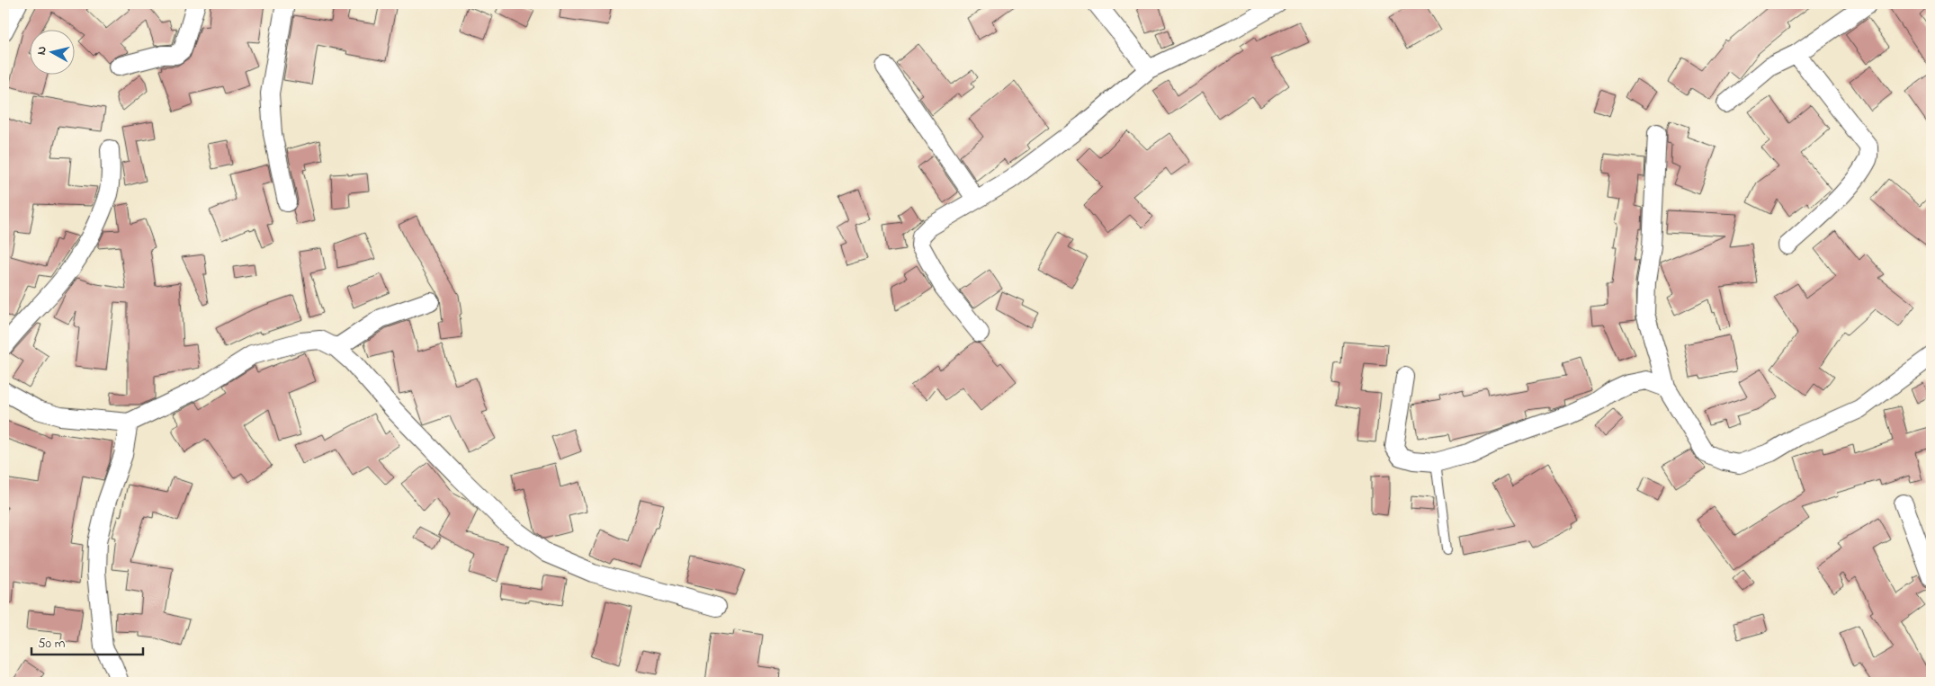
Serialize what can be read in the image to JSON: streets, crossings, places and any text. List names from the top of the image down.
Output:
{
  "scale_bar": "50 m",
  "north": "left"
}
